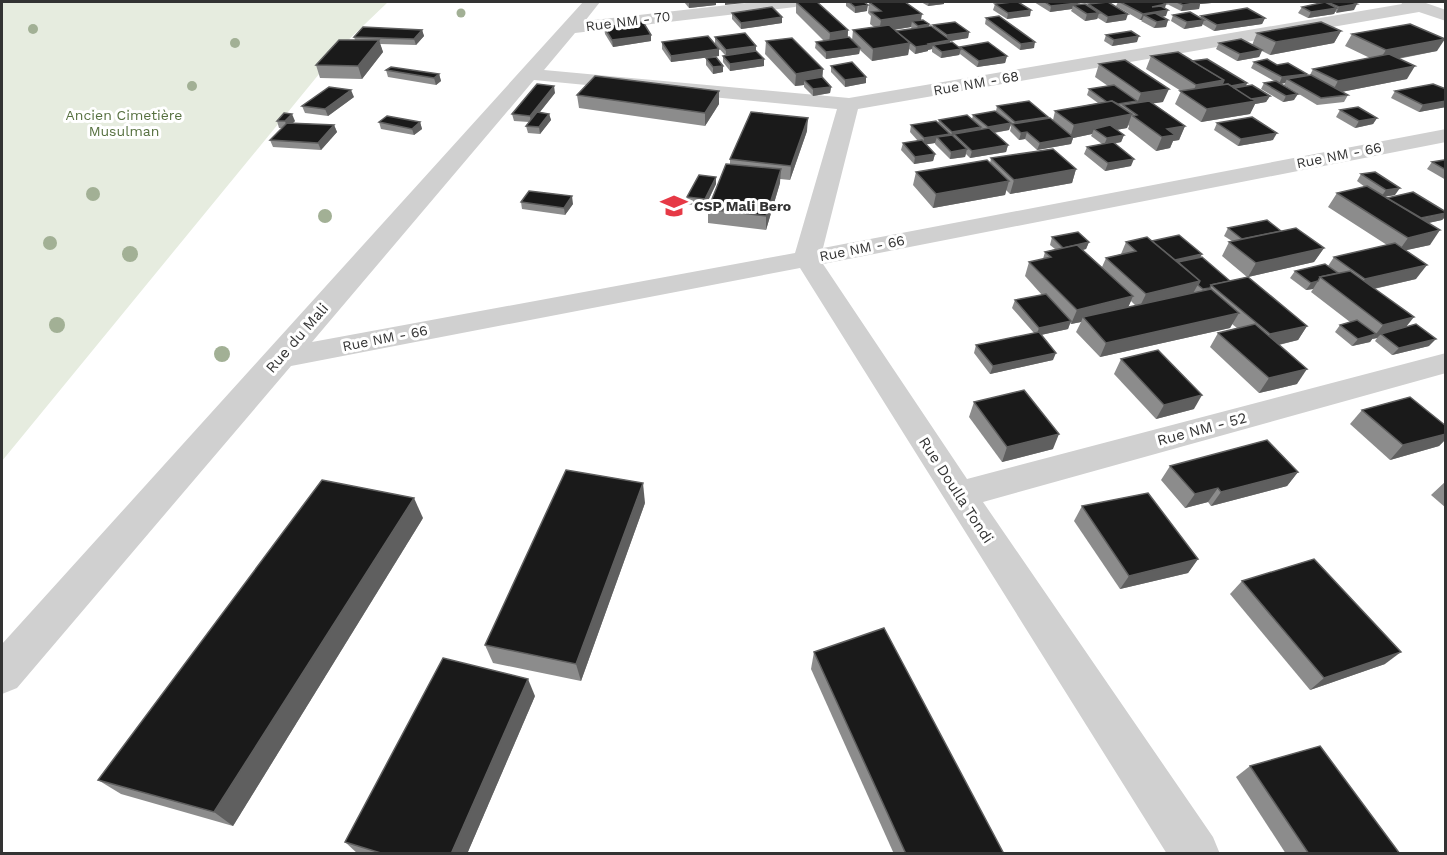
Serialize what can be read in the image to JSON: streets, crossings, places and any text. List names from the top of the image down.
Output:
{
  "streets": {
    "street": [
      "Rue NM - 70",
      "Rue NM - 68",
      "Rue NM - 66",
      "Rue du Mali",
      "Rue NM - 52",
      "Rue Doulla Tondi"
    ]
  },
  "crossings": [
    ["Rue NM - 70", "Rue du Mali"],
    ["Rue NM - 68", "Rue du Mali"],
    ["Rue NM - 66", "Rue du Mali"],
    ["Rue NM - 66", "Rue Doulla Tondi"],
    ["Rue NM - 52", "Rue Doulla Tondi"]
  ],
  "parks": ["Ancien Cimetière Musulman"],
  "places": {
    "school or university": ["CSP Mali Bero"]
  }
}
